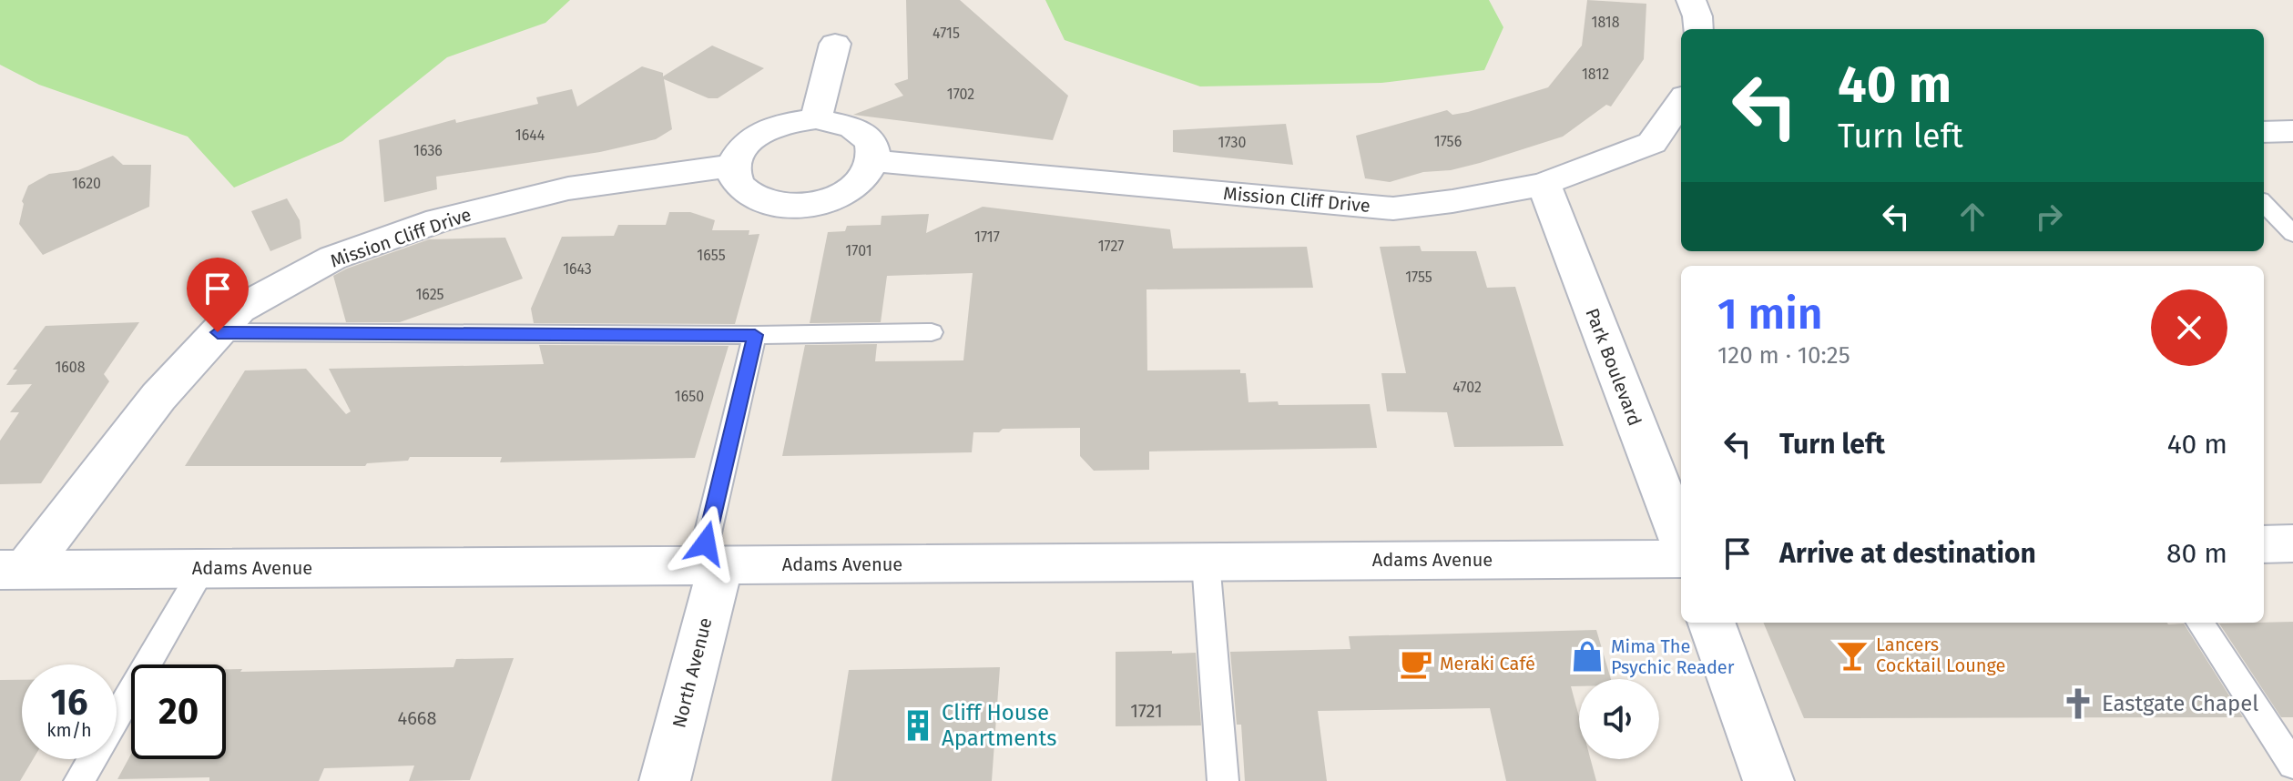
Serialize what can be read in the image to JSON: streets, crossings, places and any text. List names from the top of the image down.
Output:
{
  "streets": {
    "street": [
      "Mission Cliff Drive",
      "Park Boulevard",
      "Adams Avenue",
      "North Avenue"
    ]
  },
  "crossings": [
    ["Mission Cliff Drive", "Park Boulevard"],
    ["Mission Cliff Drive", "Adams Avenue"],
    ["Adams Avenue", "North Avenue"]
  ],
  "places": {
    "bar": ["Lancers Cocktail Lounge"],
    "shop": ["Mima The Psychic Reader"],
    "cafe": ["Meraki Café"],
    "church": ["Eastgate Chapel"],
    "building": ["Cliff House Apartments"]
  },
  "house_numbers": [
    "1818",
    "4715",
    "1812",
    "1702",
    "1644",
    "1756",
    "1730",
    "1636",
    "1620",
    "1717",
    "1727",
    "1701",
    "1655",
    "1643",
    "1755",
    "1625",
    "1608",
    "4702",
    "1650",
    "1721",
    "4668"
  ],
  "page": {
    "turn": ["40 m", "Turn left"],
    "heading": ["1 min", "120 m · 10:25"],
    "list": [
      {
        "name": "Turn left",
        "value": "40 m"
      },
      {
        "name": "Arrive at destination",
        "value": "80 m"
      }
    ],
    "speed": "16 km/h",
    "limit": "20"
  }
}
